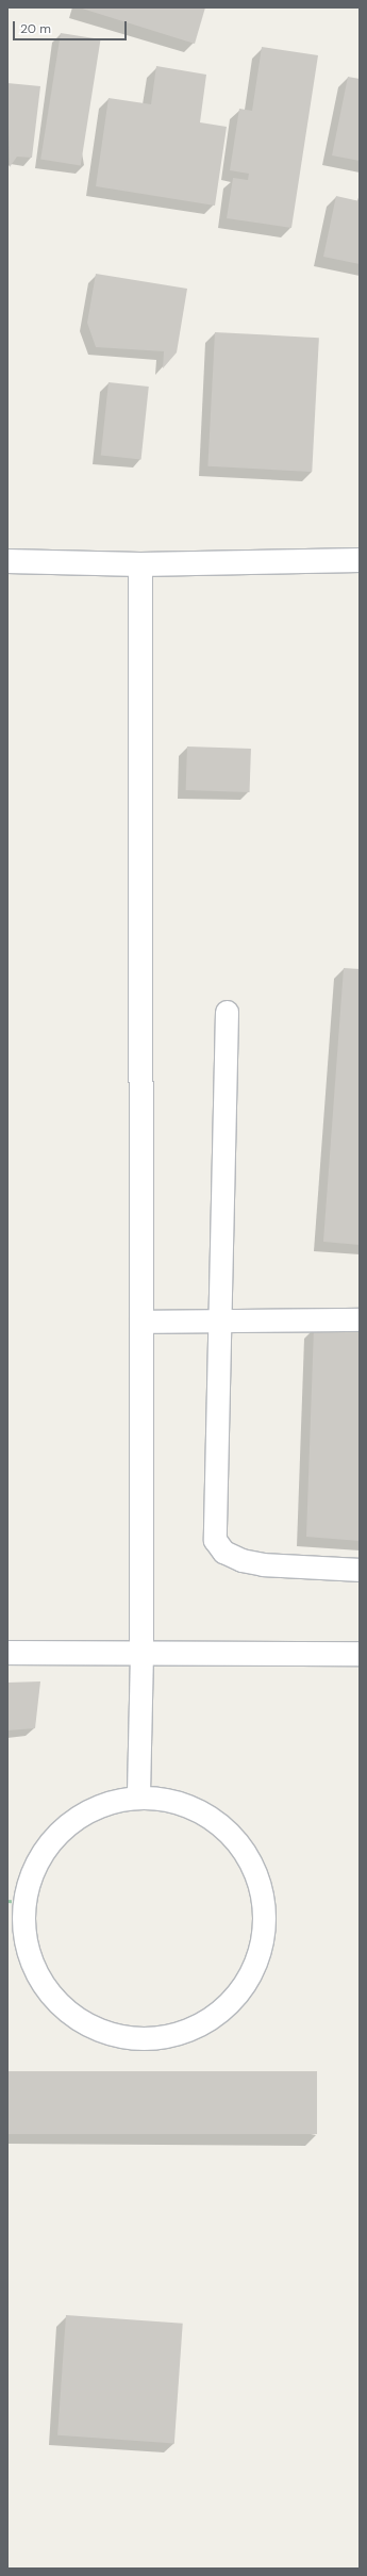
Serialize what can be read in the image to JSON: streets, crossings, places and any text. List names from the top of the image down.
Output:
{
  "scale_bar": "20 m"
}
